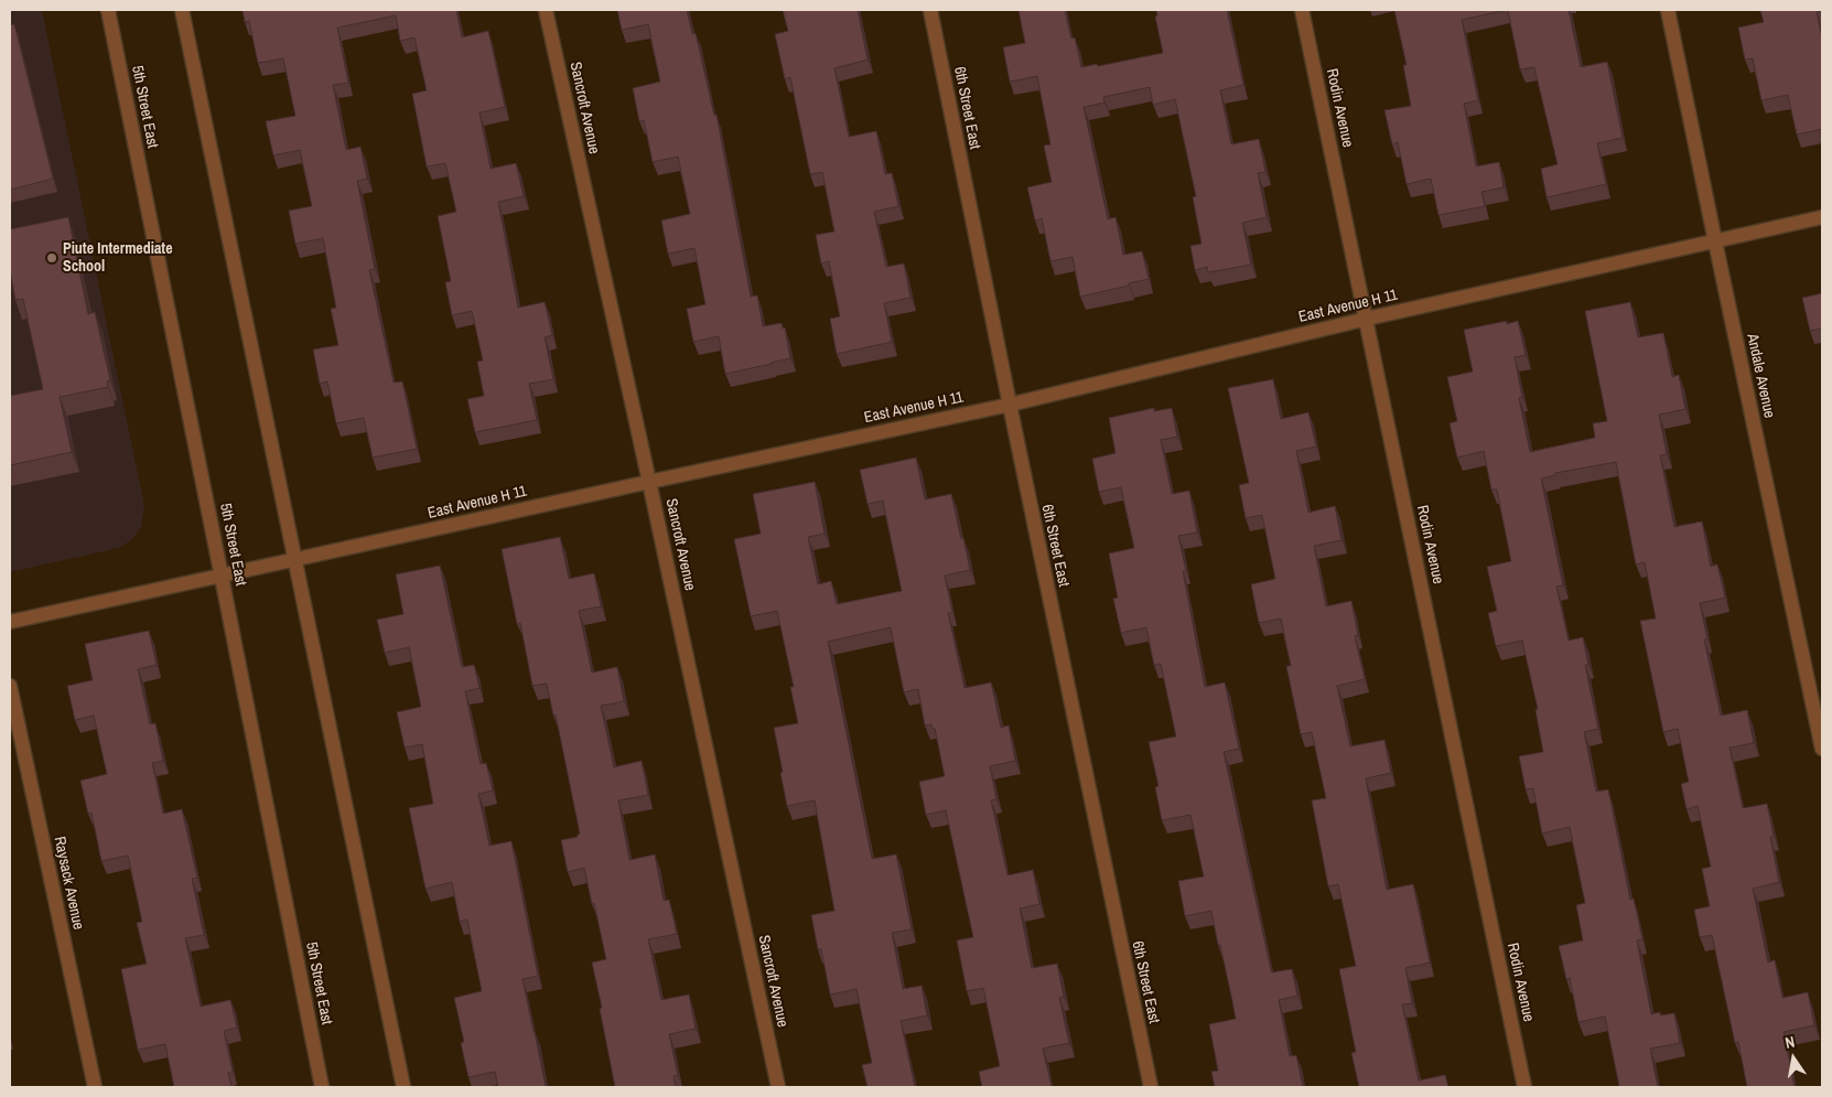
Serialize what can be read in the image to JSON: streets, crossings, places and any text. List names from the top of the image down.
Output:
{
  "streets": {
    "street": [
      "5th Street East",
      "Sancroft Avenue",
      "6th Street East",
      "Rodin Avenue",
      "East Avenue H 11",
      "Andale Avenue",
      "Raysack Avenue"
    ]
  },
  "crossings": [
    ["5th Street East", "East Avenue H 11"],
    ["Sancroft Avenue", "East Avenue H 11"],
    ["6th Street East", "East Avenue H 11"],
    ["Rodin Avenue", "East Avenue H 11"],
    ["East Avenue H 11", "Andale Avenue"]
  ],
  "places": ["Piute Intermediate School"],
  "north": "top"
}
